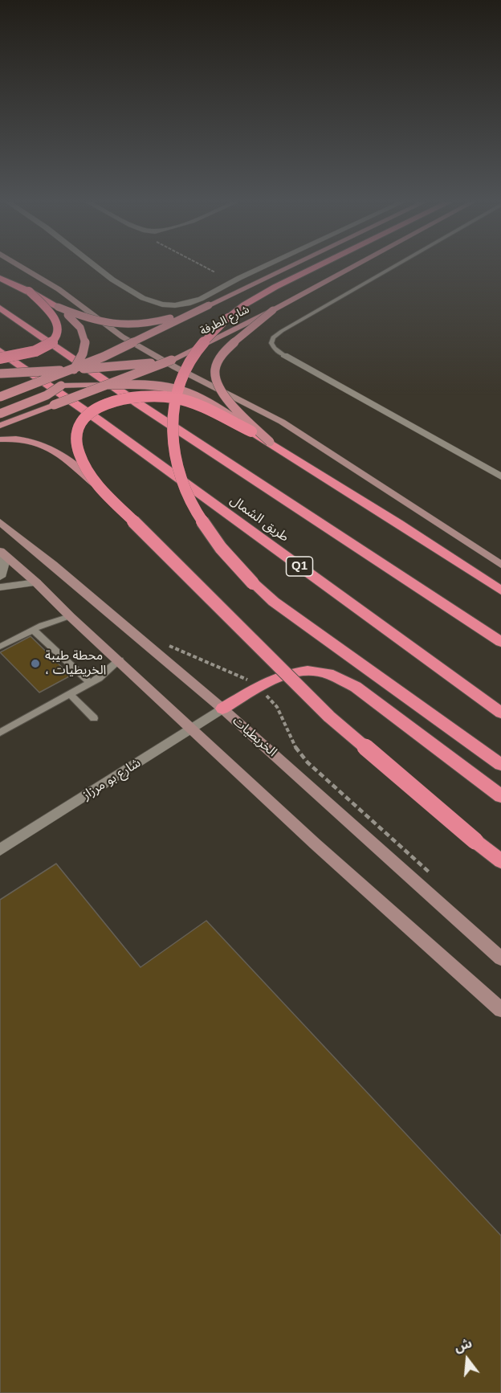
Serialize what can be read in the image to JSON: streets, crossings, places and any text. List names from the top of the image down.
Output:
{
  "streets": {
    "highway": ["طريق الشمال", "Q1"],
    "main road": ["شارع الطرفة", "الخريطيات"],
    "street": ["شارع بو مرزاز"]
  },
  "crossings": [
    ["الخريطيات", "شارع بو مرزاز"]
  ],
  "places": ["محطة طيبة ، الخريطيات"],
  "north": "top"
}
